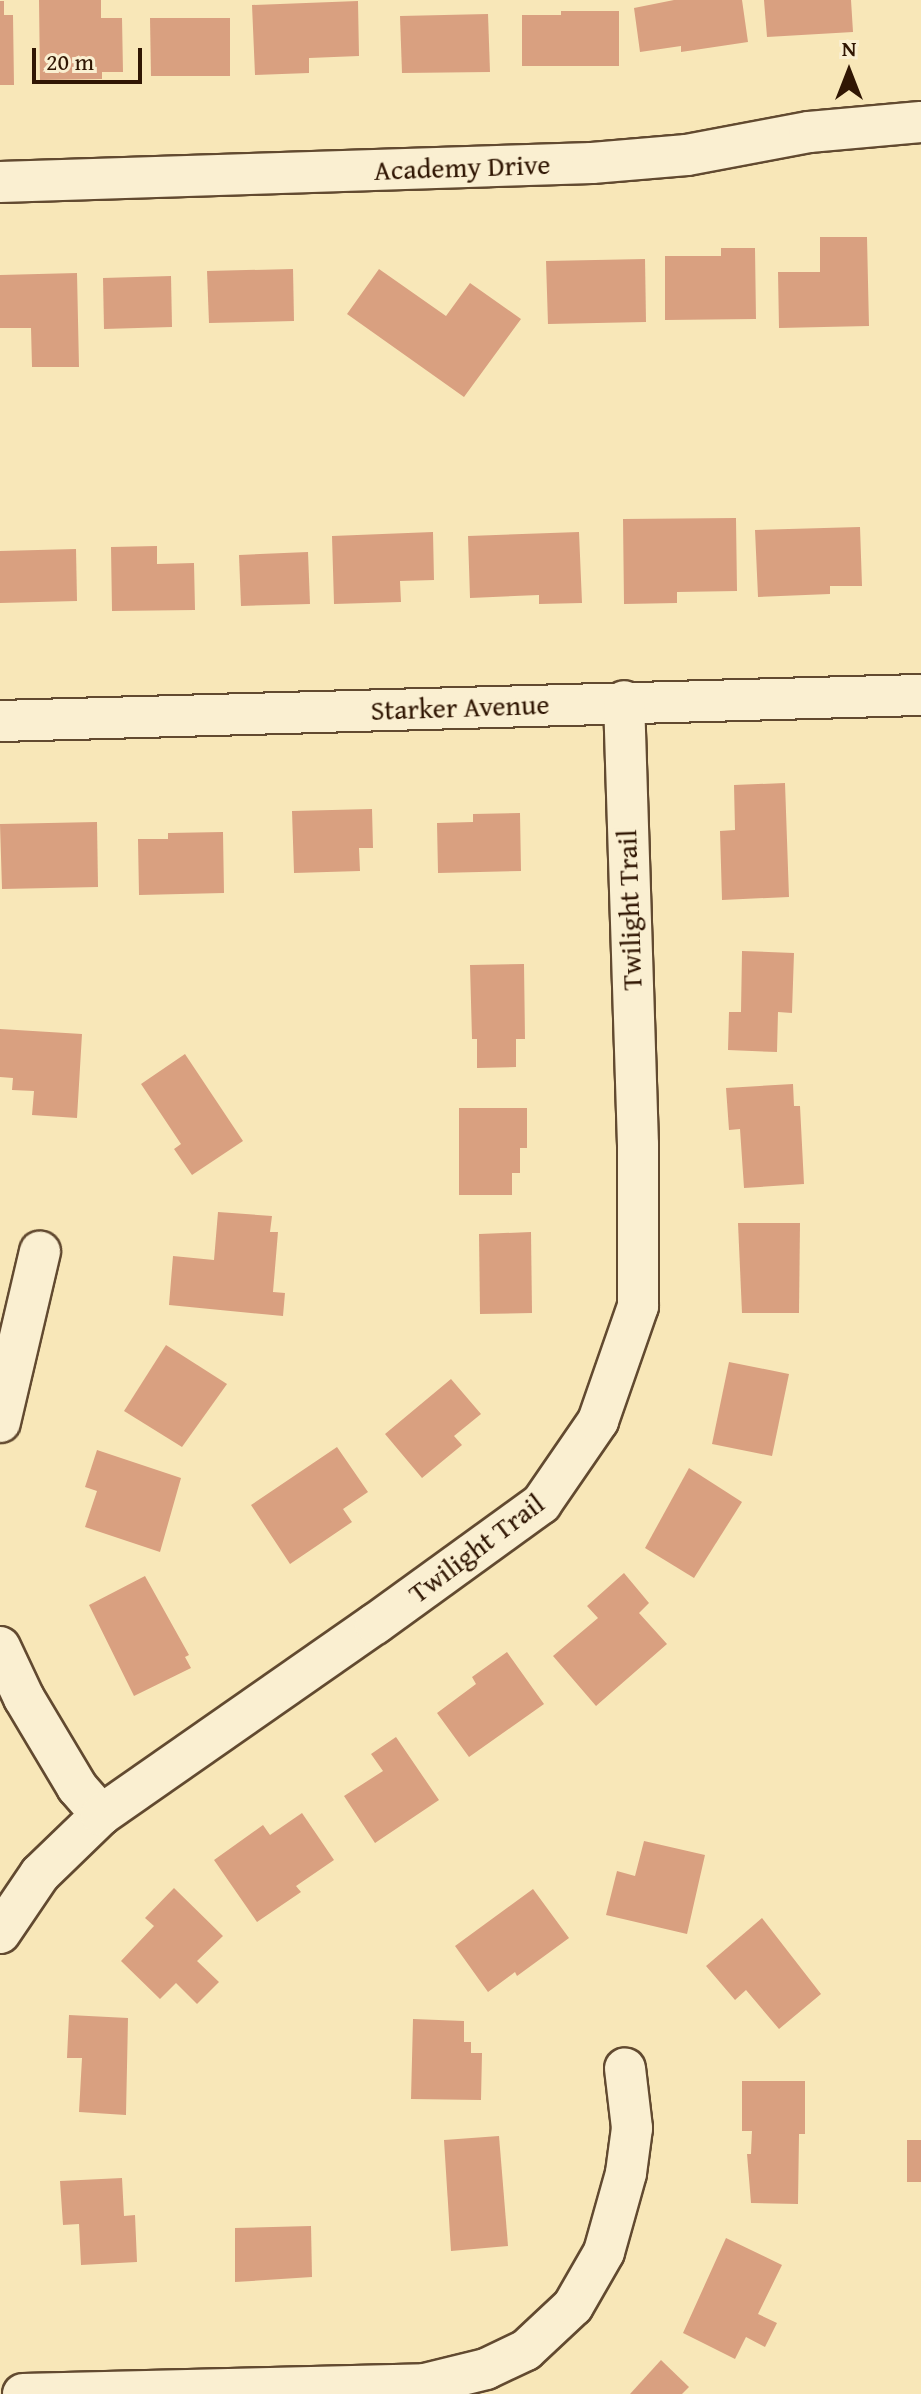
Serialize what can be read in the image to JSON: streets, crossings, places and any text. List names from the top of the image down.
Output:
{
  "streets": {
    "street": ["Academy Drive", "Starker Avenue", "Twilight Trail"]
  },
  "crossings": [
    ["Starker Avenue", "Twilight Trail"]
  ],
  "scale_bar": "20 m",
  "north": "top"
}
